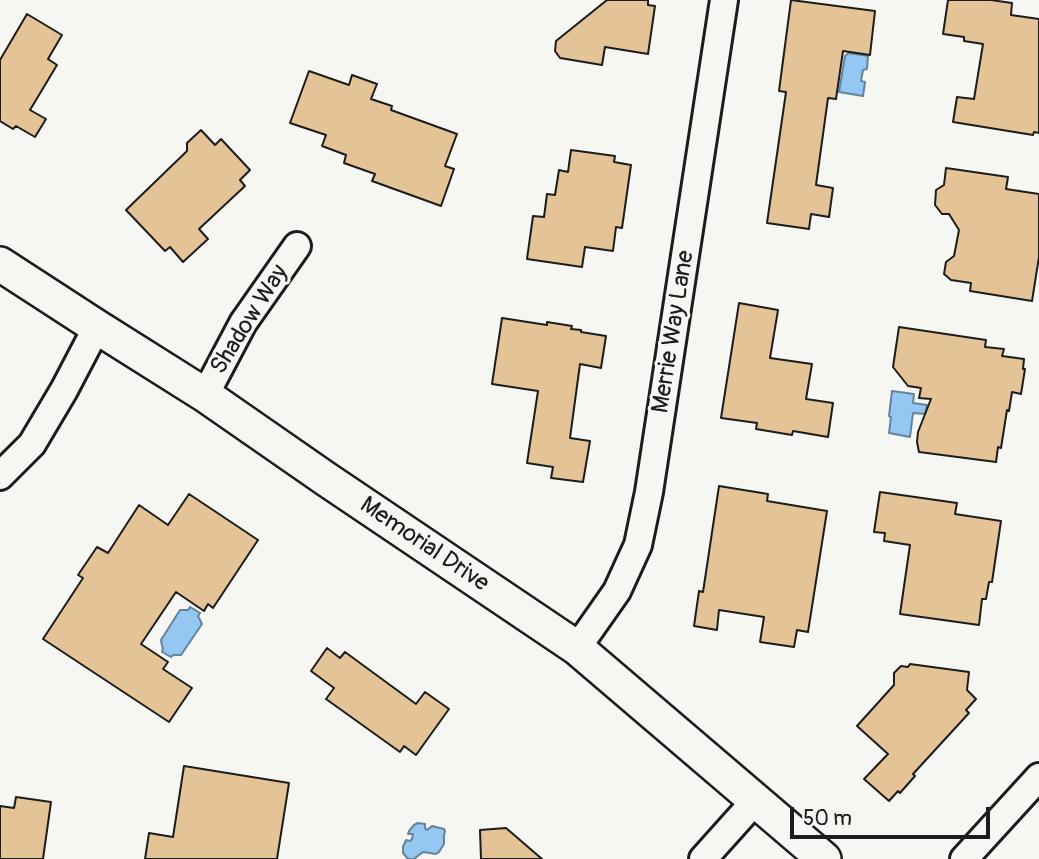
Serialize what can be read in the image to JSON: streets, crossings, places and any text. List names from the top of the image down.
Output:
{
  "streets": {
    "street": ["Shadow Way", "Merrie Way Lane", "Memorial Drive"]
  },
  "crossings": [
    ["Shadow Way", "Memorial Drive"],
    ["Merrie Way Lane", "Memorial Drive"]
  ],
  "scale_bar": "50 m"
}
